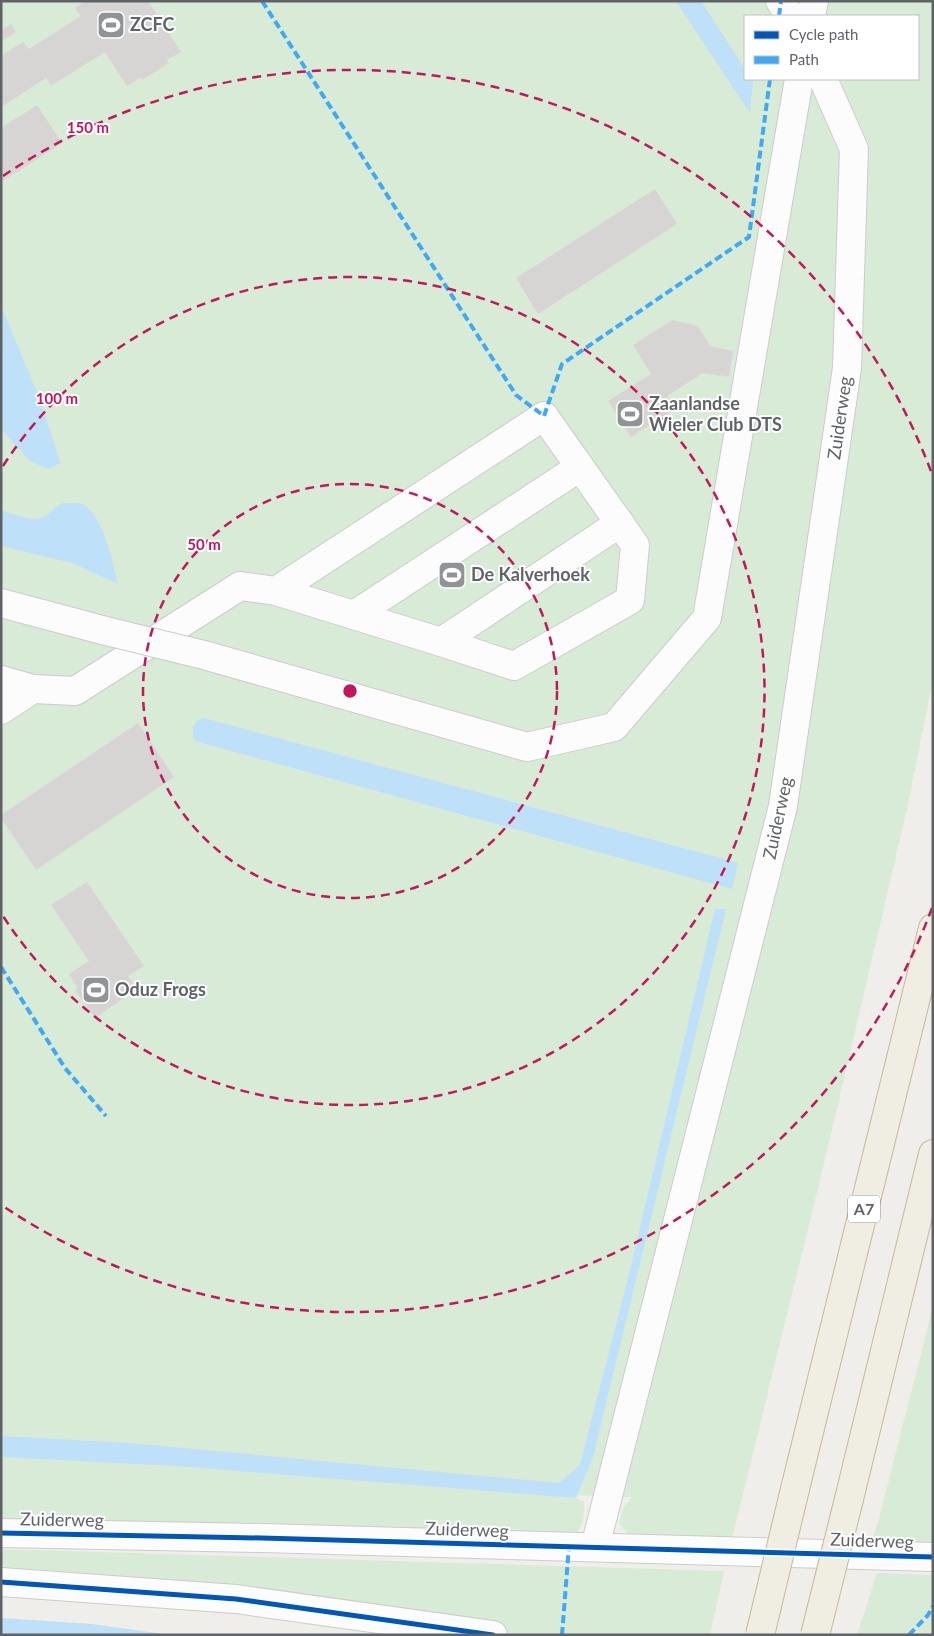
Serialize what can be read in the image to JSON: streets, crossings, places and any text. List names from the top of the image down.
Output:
{
  "streets": {
    "highway": ["A7"],
    "street": ["Zuiderweg"]
  },
  "places": {
    "sports": [
      "ZCFC",
      "Zaanlandse Wieler Club DTS",
      "De Kalverhoek",
      "Oduz Frogs"
    ]
  },
  "legend": ["Cycle path", "Path"],
  "rings": ["150 m", "100 m", "50 m"]
}
